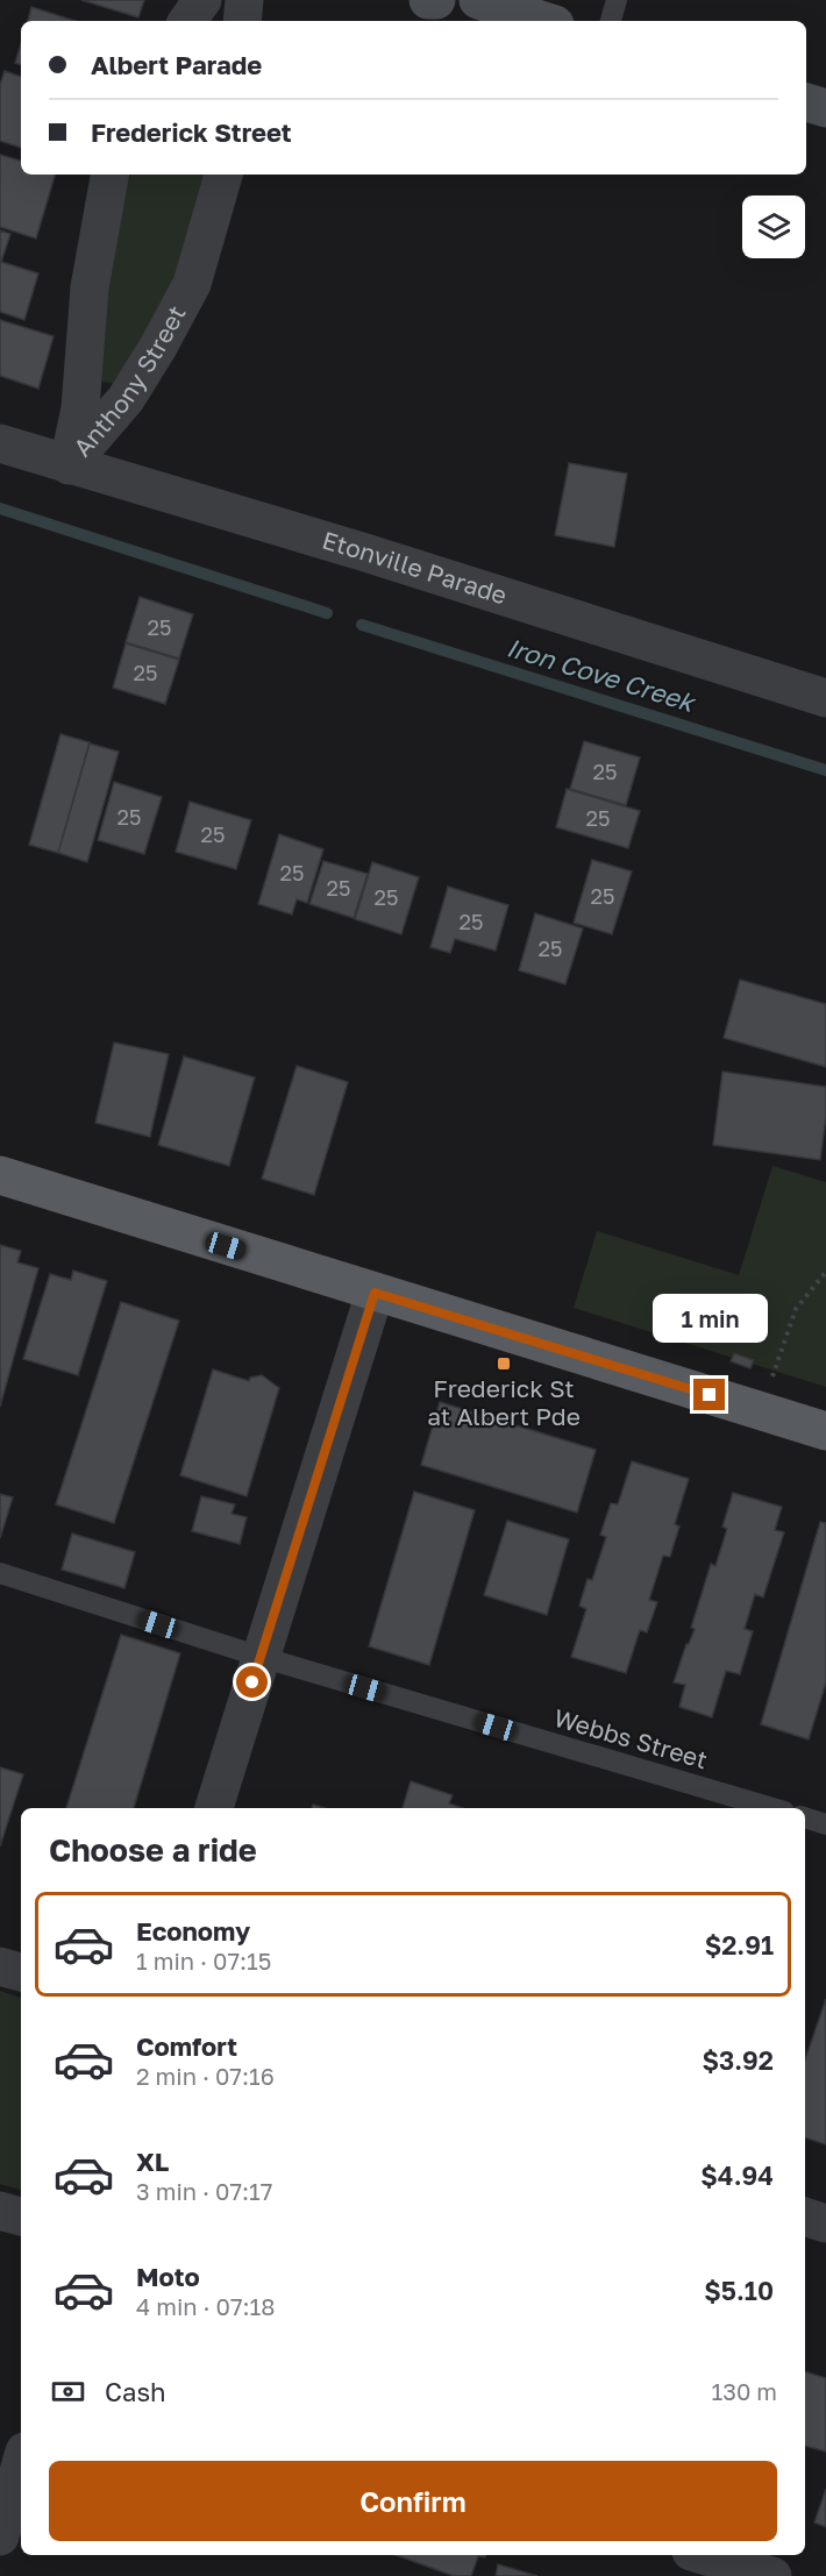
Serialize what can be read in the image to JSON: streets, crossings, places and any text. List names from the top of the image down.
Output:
{
  "streets": {
    "street": ["Anthony Street", "Etonville Parade"],
    "lane": ["Webbs Street"]
  },
  "crossings": [
    ["Anthony Street", "Etonville Parade"]
  ],
  "water": ["Iron Cove Creek"],
  "places": {
    "transit": ["Frederick St at Albert Pde"]
  },
  "house_numbers": [
    "25",
    "25",
    "25",
    "25",
    "25",
    "25",
    "25",
    "25",
    "25",
    "25",
    "25",
    "25"
  ],
  "page": {
    "banner": ["Albert Parade", "Frederick Street"],
    "bubble": "1 min",
    "heading": "Choose a ride",
    "list": [
      {
        "name": "Economy",
        "note": "1 min · 07:15",
        "value": "$2.91"
      },
      {
        "name": "Comfort",
        "note": "2 min · 07:16",
        "value": "$3.92"
      },
      {
        "name": "XL",
        "note": "3 min · 07:17",
        "value": "$4.94"
      },
      {
        "name": "Moto",
        "note": "4 min · 07:18",
        "value": "$5.10"
      }
    ],
    "pay": ["Cash", "130 m"],
    "buttons": "Confirm"
  }
}
